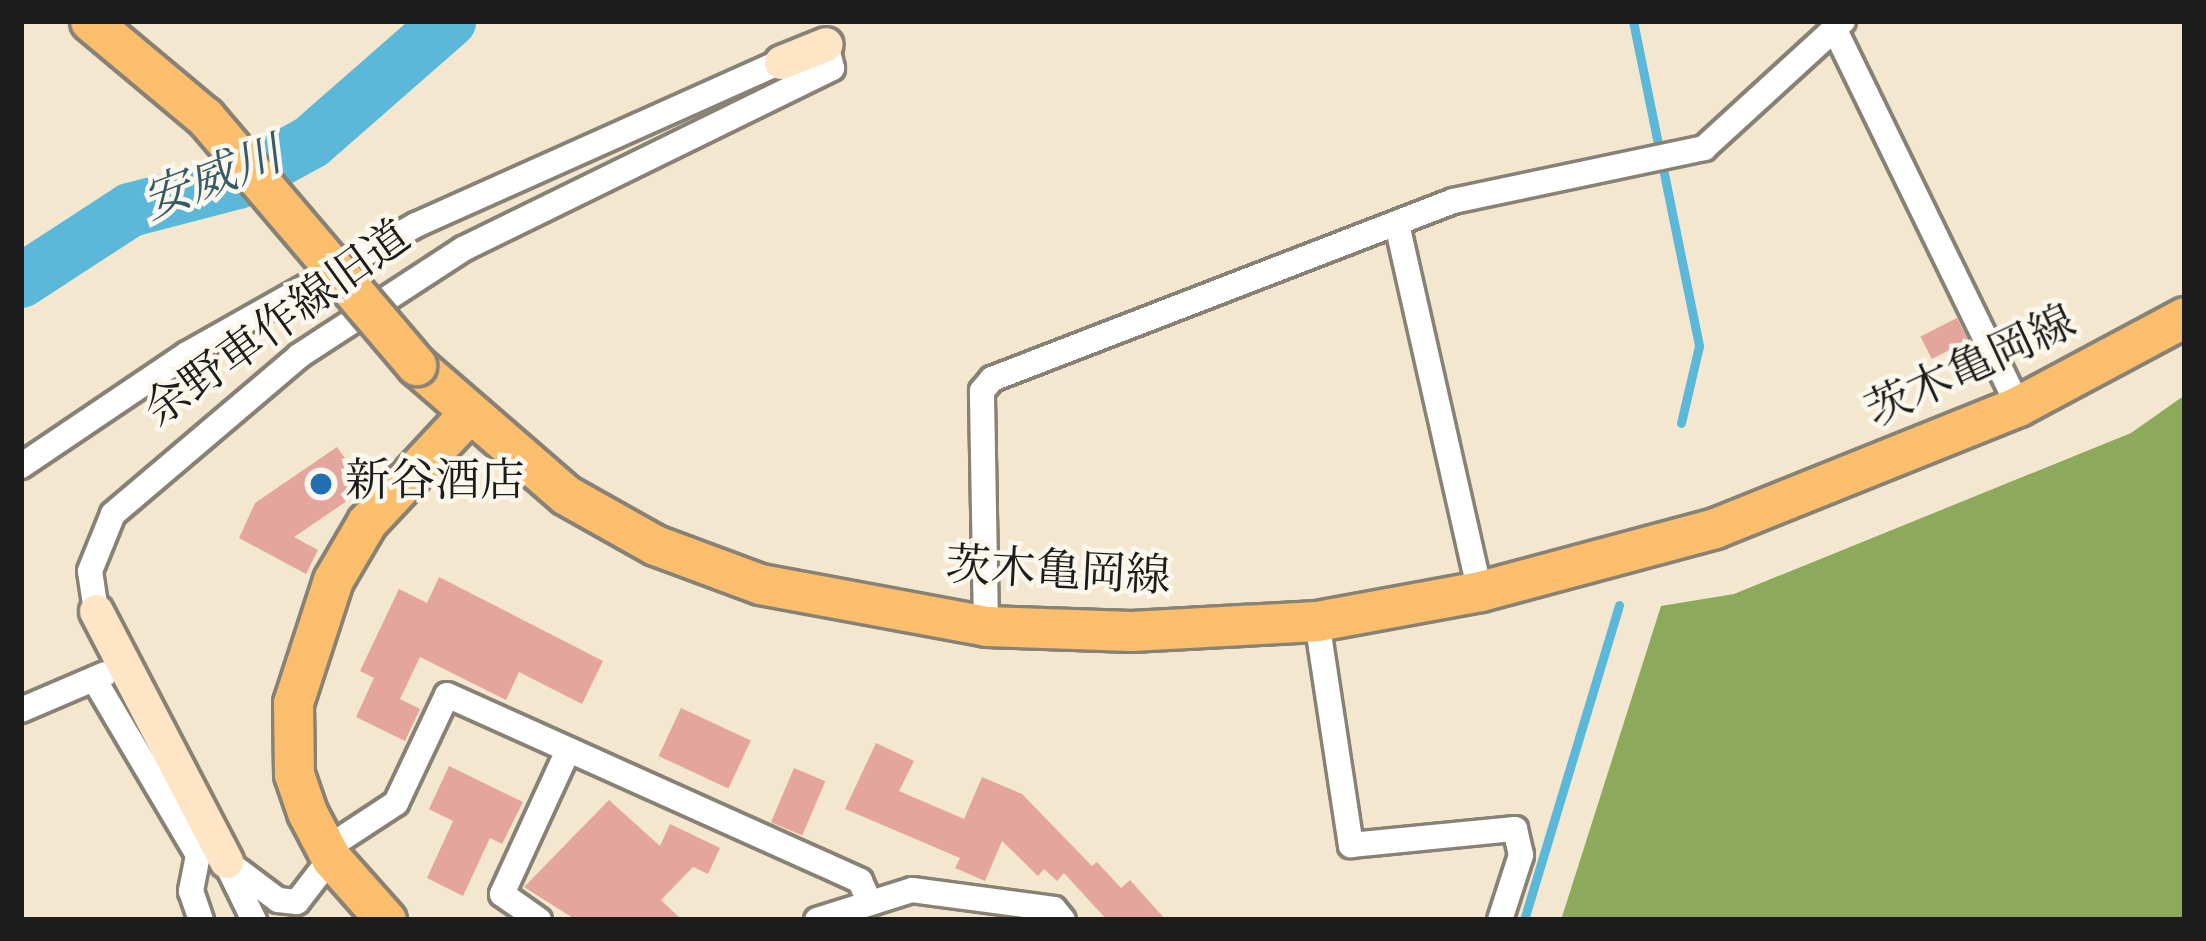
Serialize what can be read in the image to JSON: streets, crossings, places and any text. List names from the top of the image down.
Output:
{
  "streets": {
    "main road": ["茨木亀岡線"],
    "street": ["余野車作線旧道"]
  },
  "water": ["安威川"],
  "places": ["新谷酒店"]
}
